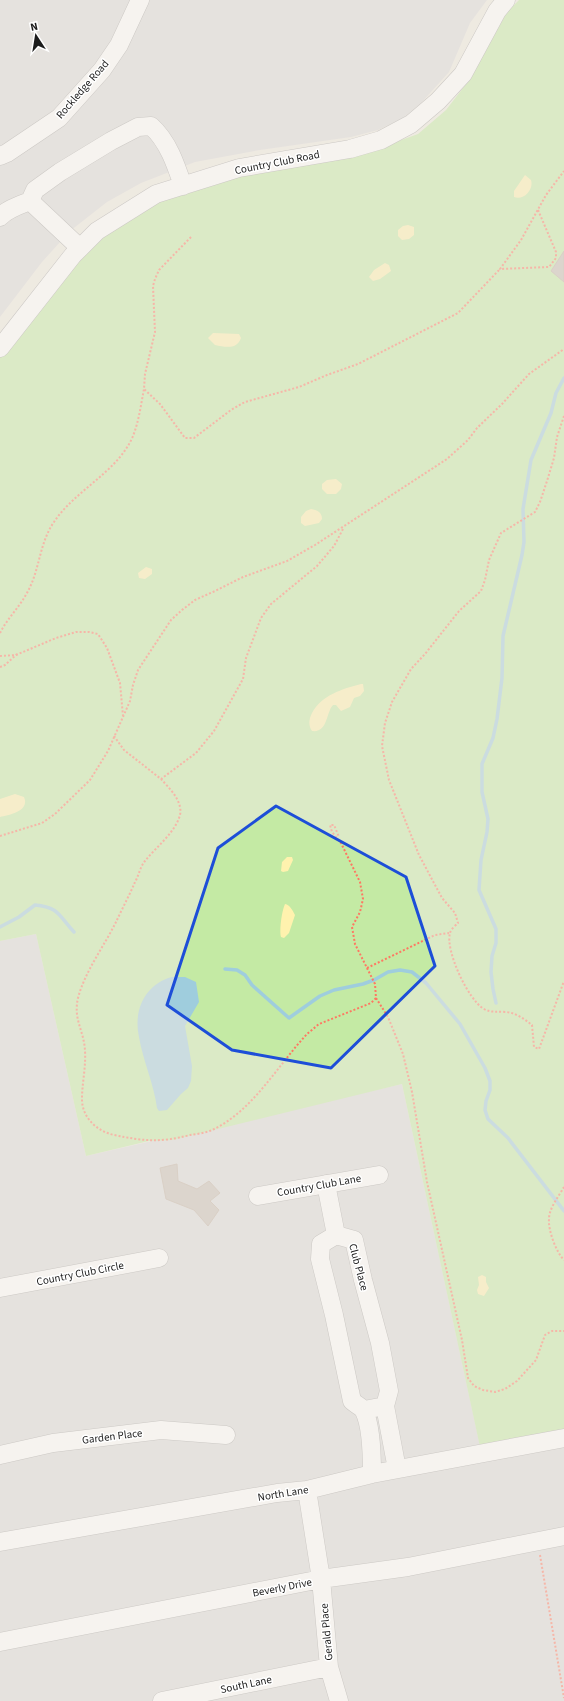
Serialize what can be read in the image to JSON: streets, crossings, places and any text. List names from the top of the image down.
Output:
{
  "streets": {
    "street": [
      "Rockledge Road",
      "Country Club Road",
      "Country Club Lane",
      "Club Place",
      "Country Club Circle",
      "Garden Place",
      "North Lane",
      "Beverly Drive",
      "Gerald Place",
      "South Lane"
    ]
  },
  "crossings": [
    ["Club Place", "North Lane"],
    ["North Lane", "Gerald Place"],
    ["Beverly Drive", "Gerald Place"],
    ["Gerald Place", "South Lane"]
  ],
  "north": "top"
}
